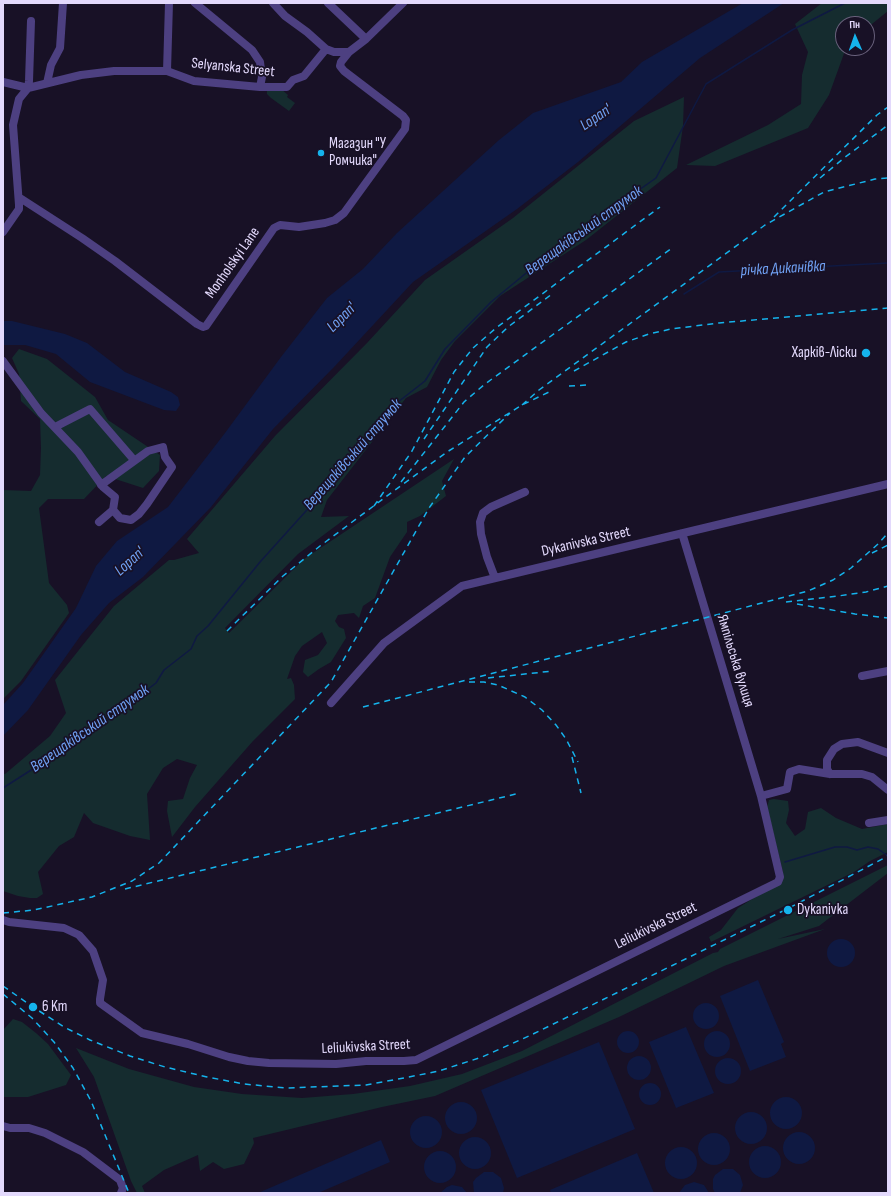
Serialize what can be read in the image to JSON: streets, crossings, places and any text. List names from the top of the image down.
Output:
{
  "streets": {
    "street": [
      "Selyanska Street",
      "Monholskyi Lane",
      "Dykanivska Street",
      "Ямпільська вулиця",
      "Leliukivska Street"
    ]
  },
  "crossings": [
    ["Dykanivska Street", "Ямпільська вулиця"],
    ["Ямпільська вулиця", "Leliukivska Street"]
  ],
  "water": ["Lopan'", "Верещаківський струмок", "річка Диканівка"],
  "places": [
    "Магазин \"У Ромчика\"",
    "Харків-Ліски",
    "Dykanіvka",
    "6 Km"
  ],
  "north": "top"
}
